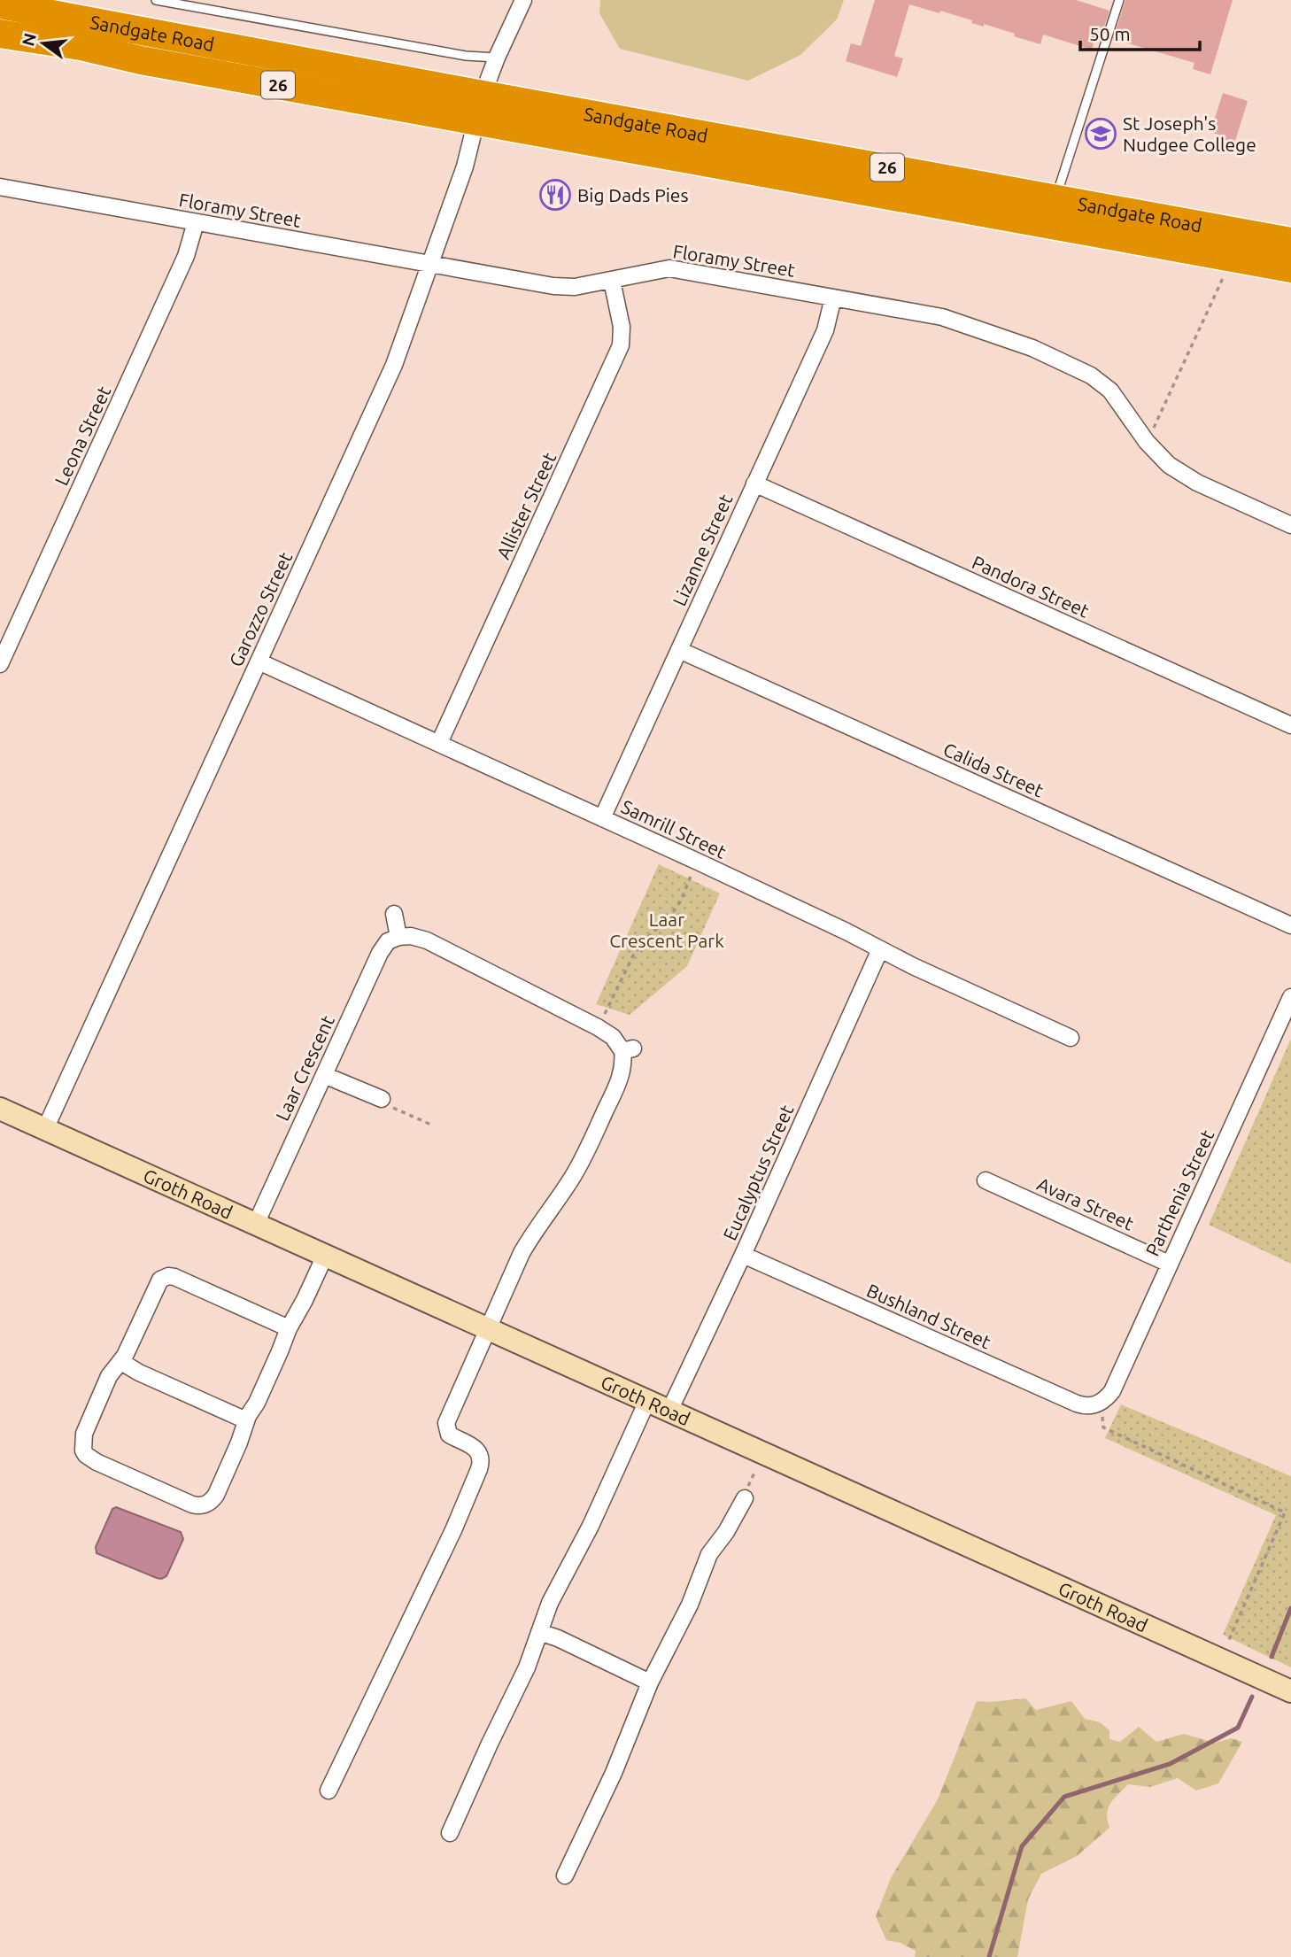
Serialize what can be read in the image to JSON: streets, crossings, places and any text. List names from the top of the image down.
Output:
{
  "streets": {
    "highway": ["Sandgate Road", "26"],
    "street": [
      "Floramy Street",
      "Leona Street",
      "Allister Street",
      "Lizanne Street",
      "Pandora Street",
      "Garozzo Street",
      "Calida Street",
      "Samrill Street",
      "Laar Crescent",
      "Eucalyptus Street",
      "Parthenia Street",
      "Groth Road",
      "Avara Street",
      "Bushland Street"
    ]
  },
  "crossings": [
    ["Sandgate Road", "Garozzo Street"],
    ["Floramy Street", "Leona Street"],
    ["Floramy Street", "Allister Street"],
    ["Floramy Street", "Lizanne Street"],
    ["Floramy Street", "Garozzo Street"],
    ["Allister Street", "Samrill Street"],
    ["Lizanne Street", "Pandora Street"],
    ["Lizanne Street", "Calida Street"],
    ["Lizanne Street", "Samrill Street"],
    ["Garozzo Street", "Samrill Street"],
    ["Garozzo Street", "Groth Road"],
    ["Samrill Street", "Eucalyptus Street"],
    ["Laar Crescent", "Groth Road"],
    ["Eucalyptus Street", "Groth Road"],
    ["Eucalyptus Street", "Bushland Street"],
    ["Parthenia Street", "Avara Street"],
    ["Parthenia Street", "Bushland Street"]
  ],
  "parks": ["Laar Crescent Park"],
  "places": {
    "school or university": ["St Joseph's Nudgee College"],
    "restaurant": ["Big Dads Pies"]
  },
  "scale_bar": "50 m",
  "north": "left"
}
